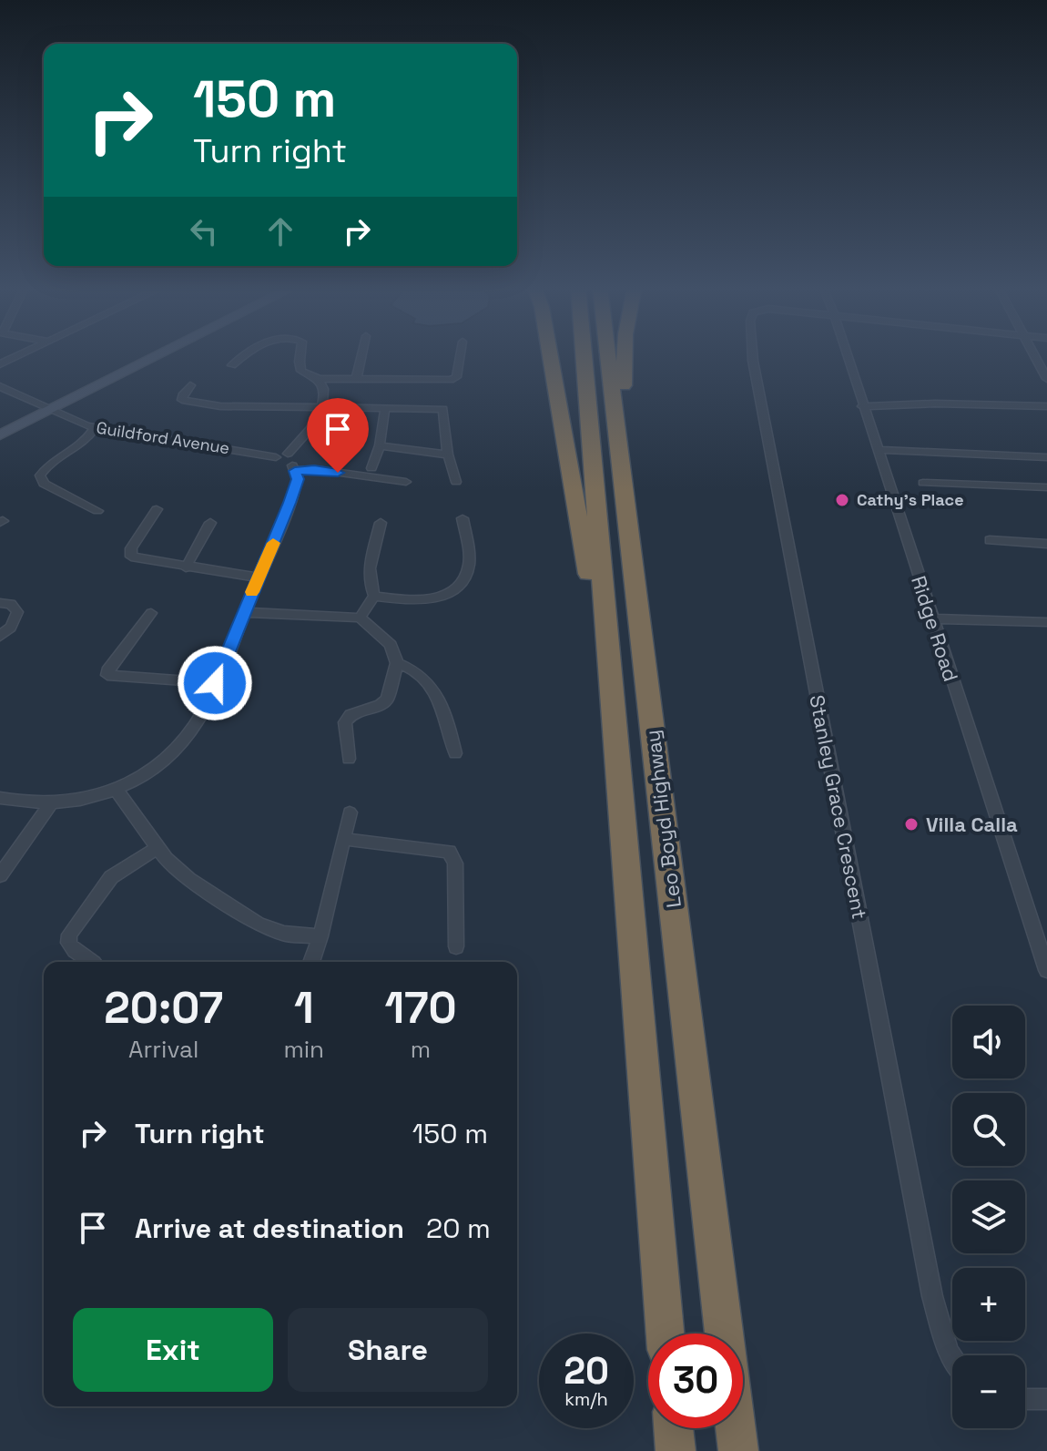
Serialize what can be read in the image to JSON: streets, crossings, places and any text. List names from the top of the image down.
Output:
{
  "streets": {
    "highway": ["Leo Boyd Highway"],
    "street": ["Guildford Avenue", "Ridge Road", "Stanley Grace Crescent"]
  },
  "places": ["Cathy's Place", "Villa Calla"],
  "page": {
    "turn": ["150 m", "Turn right"],
    "eta": [
      "20:07",
      "Arrival",
      "1",
      "min",
      "170",
      "m"
    ],
    "map_buttons": ["+", "−"],
    "list": [
      {
        "name": "Turn right",
        "value": "150 m"
      },
      {
        "name": "Arrive at destination",
        "value": "20 m"
      }
    ],
    "buttons": ["Exit", "Share"],
    "speed": "20 km/h",
    "limit": "30"
  }
}
